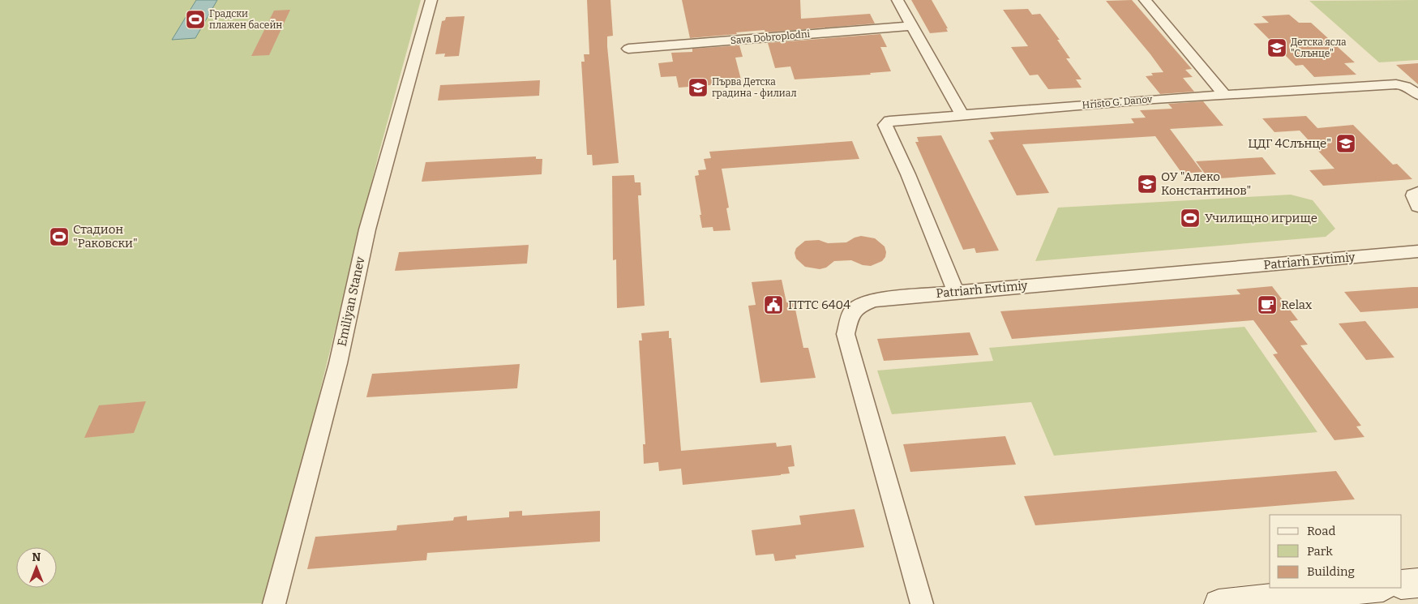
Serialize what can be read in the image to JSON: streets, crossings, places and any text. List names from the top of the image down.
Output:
{
  "streets": {
    "street": [
      "Sava Dobroplodni",
      "Hristo G. Danov",
      "Patriarh Evtimiy",
      "Emiliyan Stanev"
    ]
  },
  "crossings": [
    ["Hristo G. Danov", "Patriarh Evtimiy"]
  ],
  "places": {
    "sports": ["Градски плажен басейн", "Училищно игрище", "Стадион \"Раковски\""],
    "school or university": [
      "Детска ясла \"Слънце\"",
      "Първа Детска градина - филиал",
      "ЦДГ 4Слънце\"",
      "ОУ \"Алеко Константинов\""
    ],
    "public building": ["ПТТС 6404"],
    "cafe": ["Relax"]
  },
  "legend": ["Road", "Park", "Building"],
  "north": "top"
}
